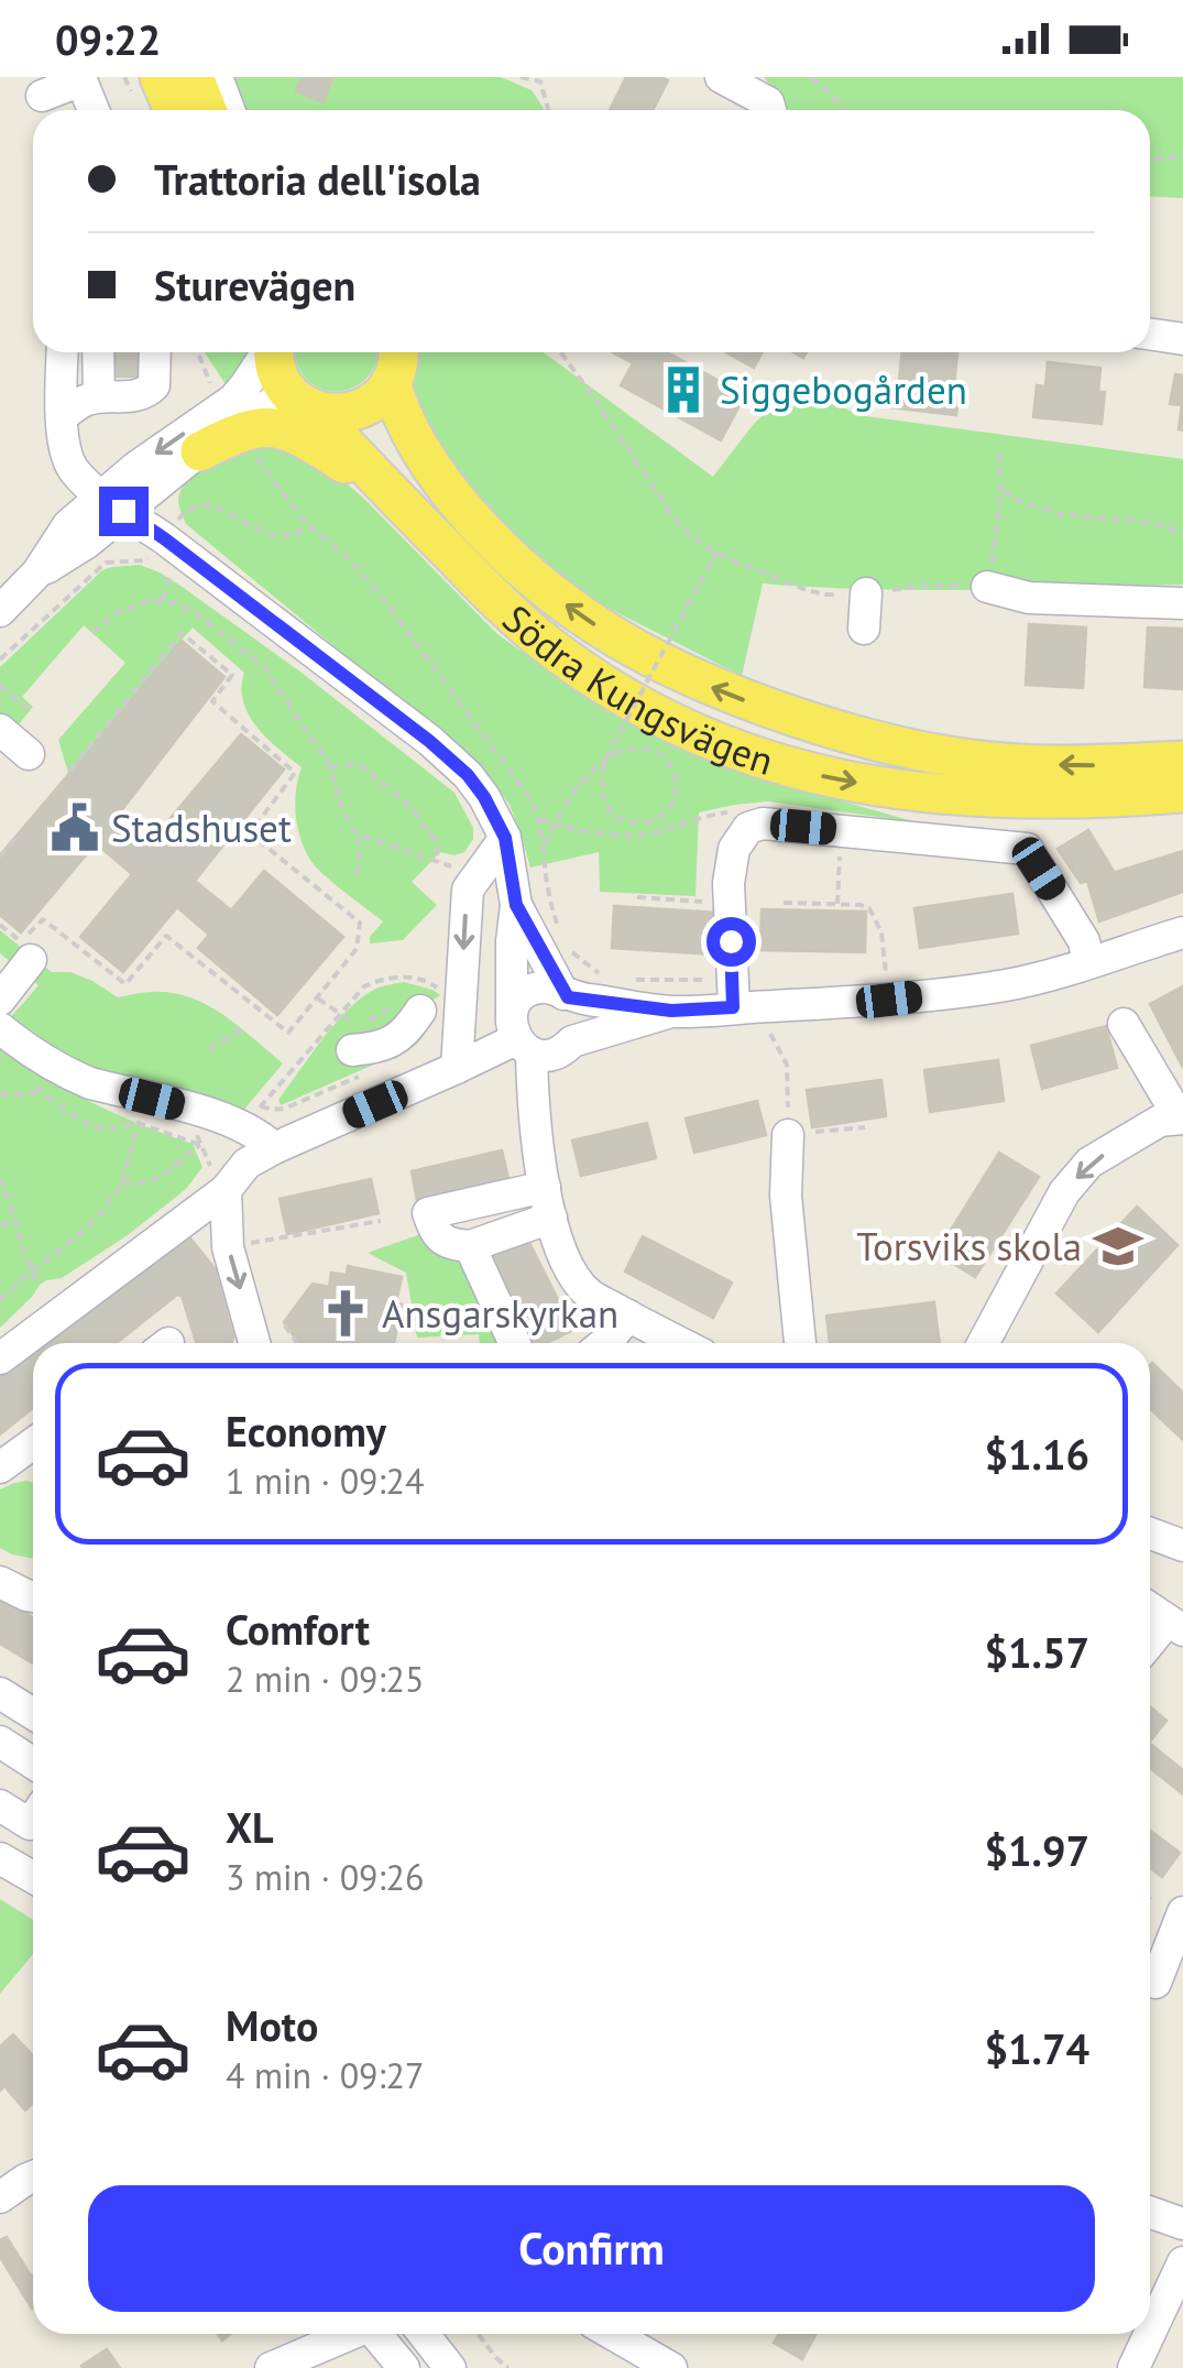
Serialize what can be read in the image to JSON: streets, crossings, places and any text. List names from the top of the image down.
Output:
{
  "streets": {
    "main road": ["Södra Kungsvägen"]
  },
  "places": {
    "building": ["Siggebogården"],
    "public building": ["Stadshuset"],
    "school or university": ["Torsviks skola"],
    "church": ["Ansgarskyrkan"]
  },
  "page": {
    "status": "09:22",
    "banner": ["Trattoria dell'isola", "Sturevägen"],
    "list": [
      {
        "name": "Economy",
        "note": "1 min · 09:24",
        "value": "$1.16"
      },
      {
        "name": "Comfort",
        "note": "2 min · 09:25",
        "value": "$1.57"
      },
      {
        "name": "XL",
        "note": "3 min · 09:26",
        "value": "$1.97"
      },
      {
        "name": "Moto",
        "note": "4 min · 09:27",
        "value": "$1.74"
      }
    ],
    "buttons": "Confirm"
  }
}
